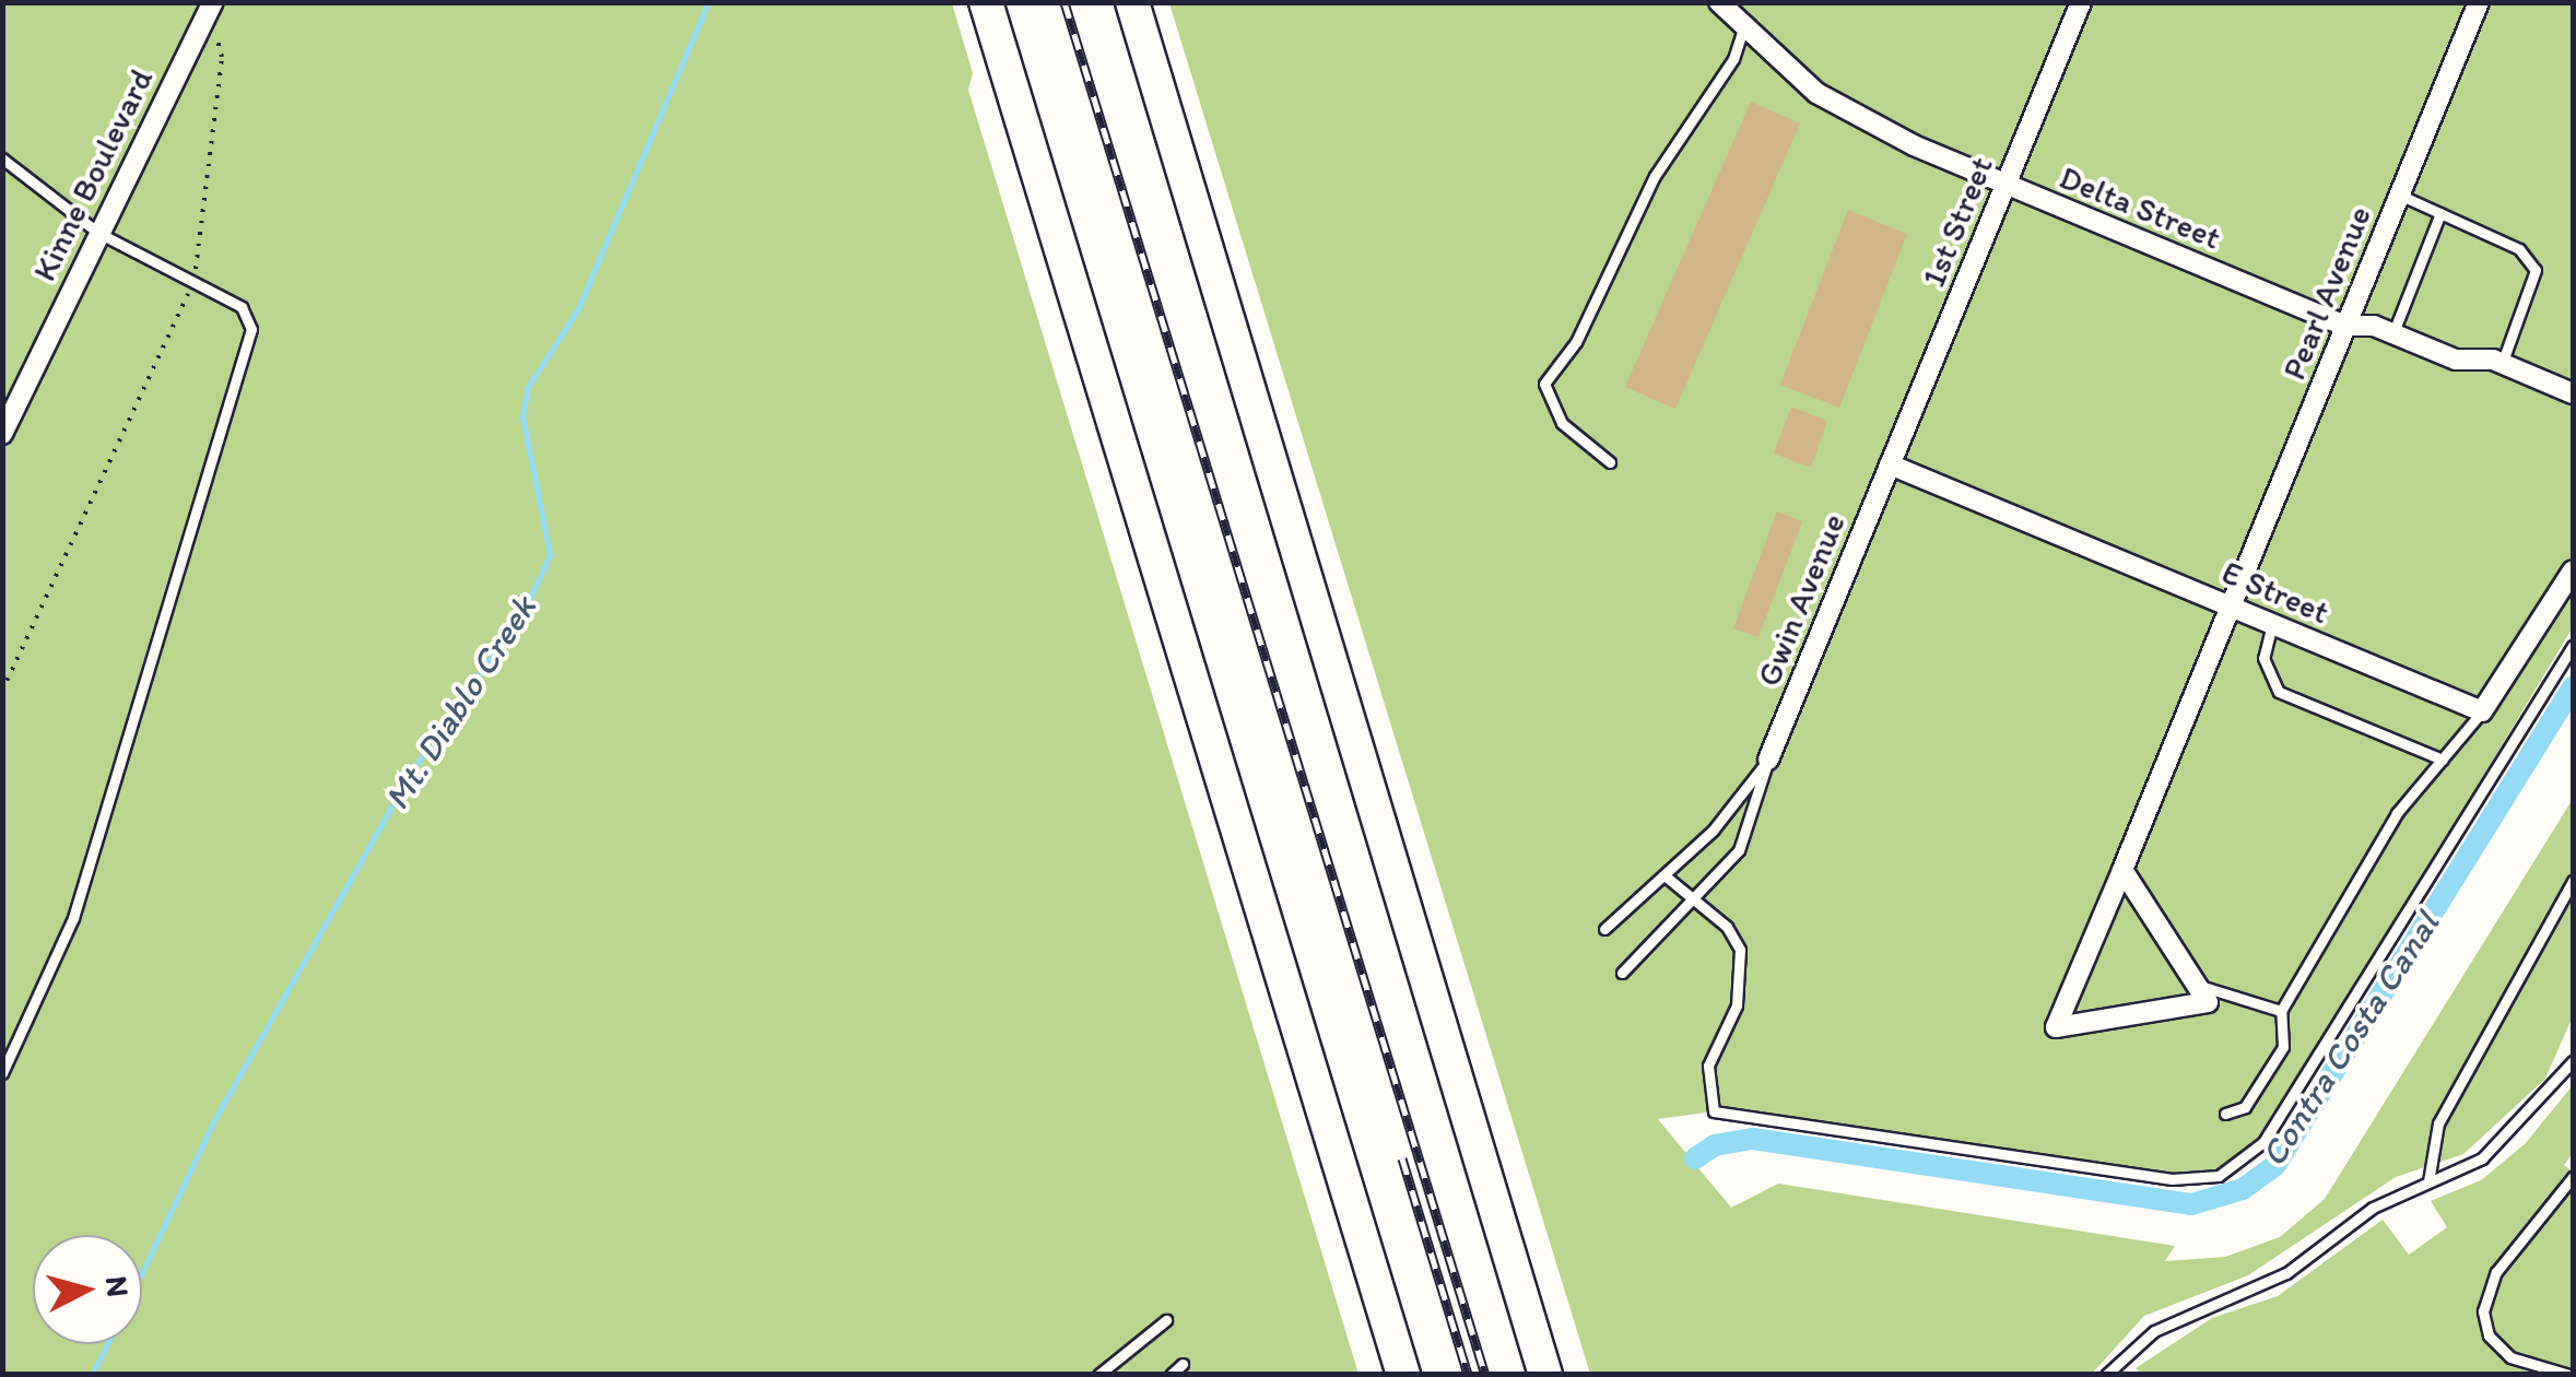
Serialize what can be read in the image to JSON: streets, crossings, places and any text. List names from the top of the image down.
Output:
{
  "streets": {
    "street": [
      "Kinne Boulevard",
      "Delta Street",
      "1st Street",
      "Pearl Avenue",
      "E Street",
      "Gwin Avenue"
    ]
  },
  "crossings": [
    ["Delta Street", "1st Street"],
    ["Delta Street", "Pearl Avenue"],
    ["1st Street", "E Street"],
    ["1st Street", "Gwin Avenue"],
    ["Pearl Avenue", "E Street"],
    ["E Street", "Gwin Avenue"]
  ],
  "water": ["Mt. Diablo Creek", "Contra Costa Canal"],
  "north": "right"
}
